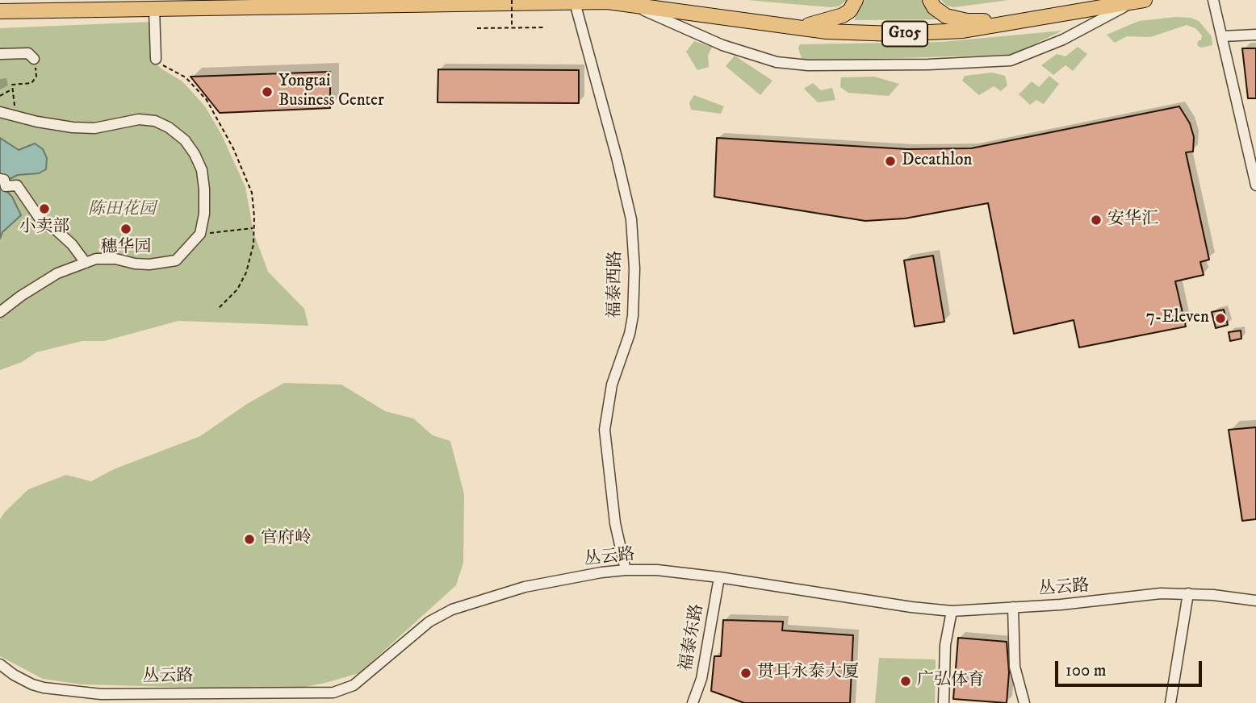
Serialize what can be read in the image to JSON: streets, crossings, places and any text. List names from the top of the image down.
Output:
{
  "streets": {
    "highway": ["G105"],
    "street": ["福泰西路", "丛云路", "福泰东路"]
  },
  "crossings": [
    ["G105", "福泰西路"],
    ["福泰西路", "丛云路"],
    ["丛云路", "福泰东路"]
  ],
  "parks": ["陈田花园"],
  "places": [
    "Yongtai Business Center",
    "Decathlon",
    "小卖部",
    "安华汇",
    "穗华园",
    "7-Eleven",
    "官府岭",
    "贯耳永泰大厦",
    "广弘体育"
  ],
  "scale_bar": "100 m"
}
